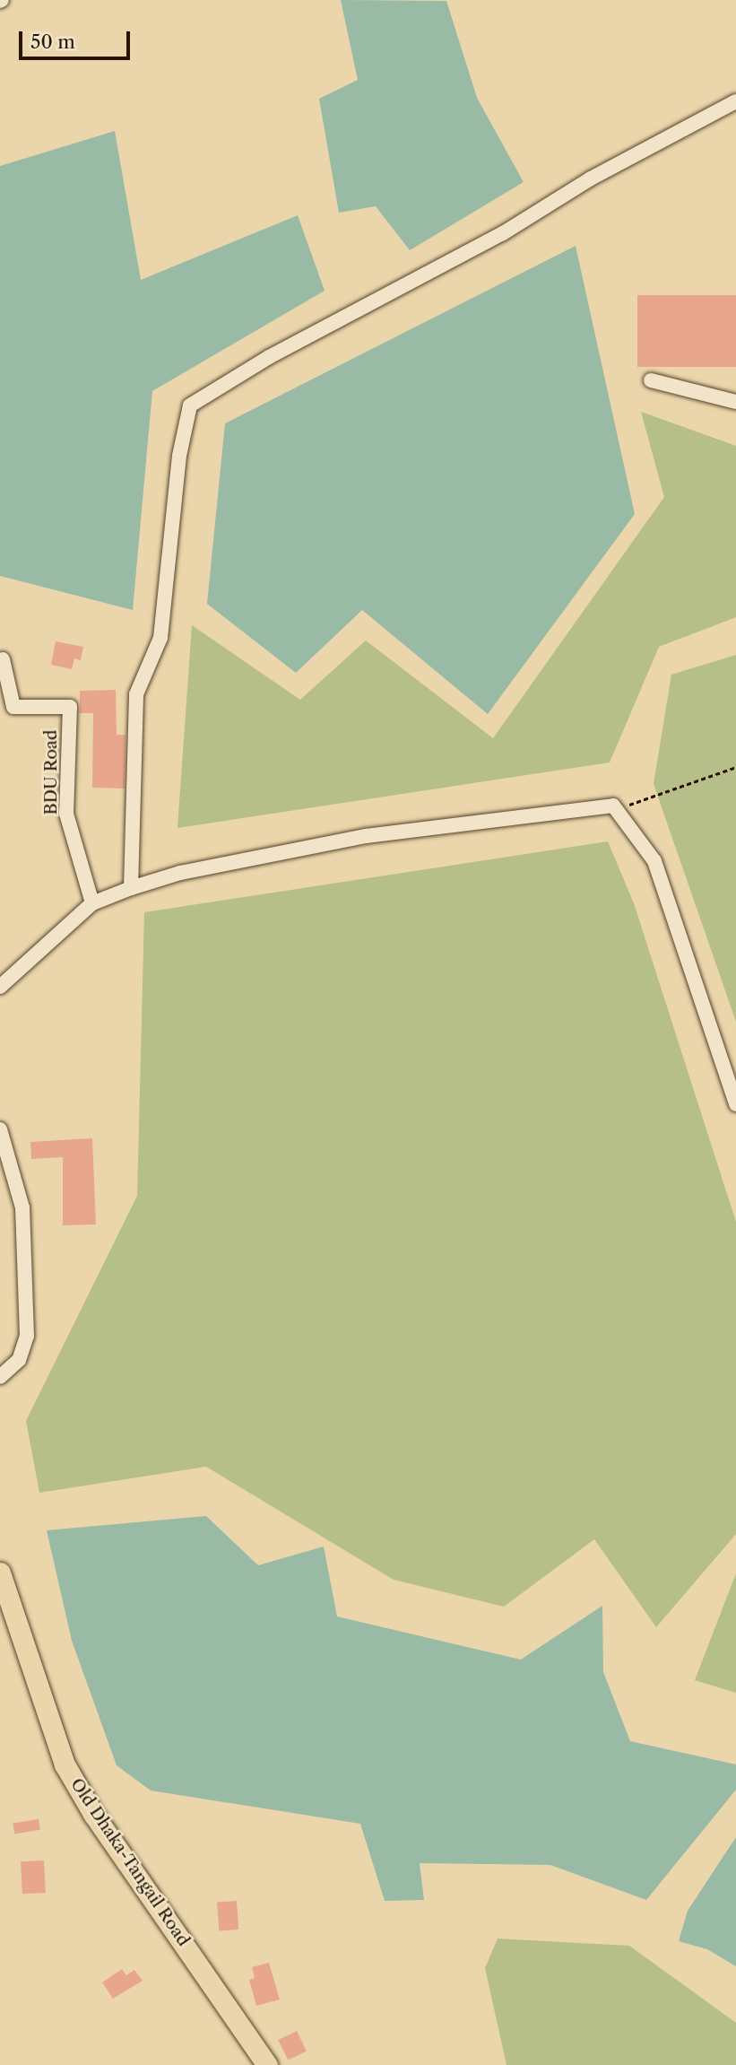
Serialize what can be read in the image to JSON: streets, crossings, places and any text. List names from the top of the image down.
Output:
{
  "streets": {
    "highway": ["Old Dhaka-Tangail Road"],
    "street": ["BDU Road"]
  },
  "scale_bar": "50 m"
}
